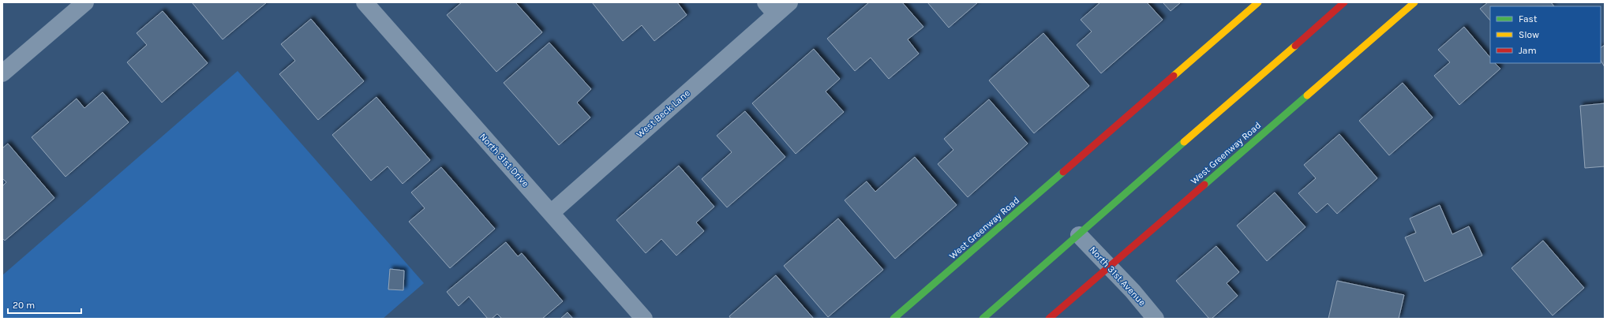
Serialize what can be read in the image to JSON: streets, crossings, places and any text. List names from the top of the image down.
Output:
{
  "streets": {
    "street": [
      "West Beck Lane",
      "West Greenway Road",
      "North 31st Drive",
      "North 31st Avenue"
    ]
  },
  "crossings": [
    ["West Beck Lane", "North 31st Drive"],
    ["West Greenway Road", "North 31st Avenue"]
  ],
  "legend": ["Fast", "Slow", "Jam"],
  "scale_bar": "20 m"
}
